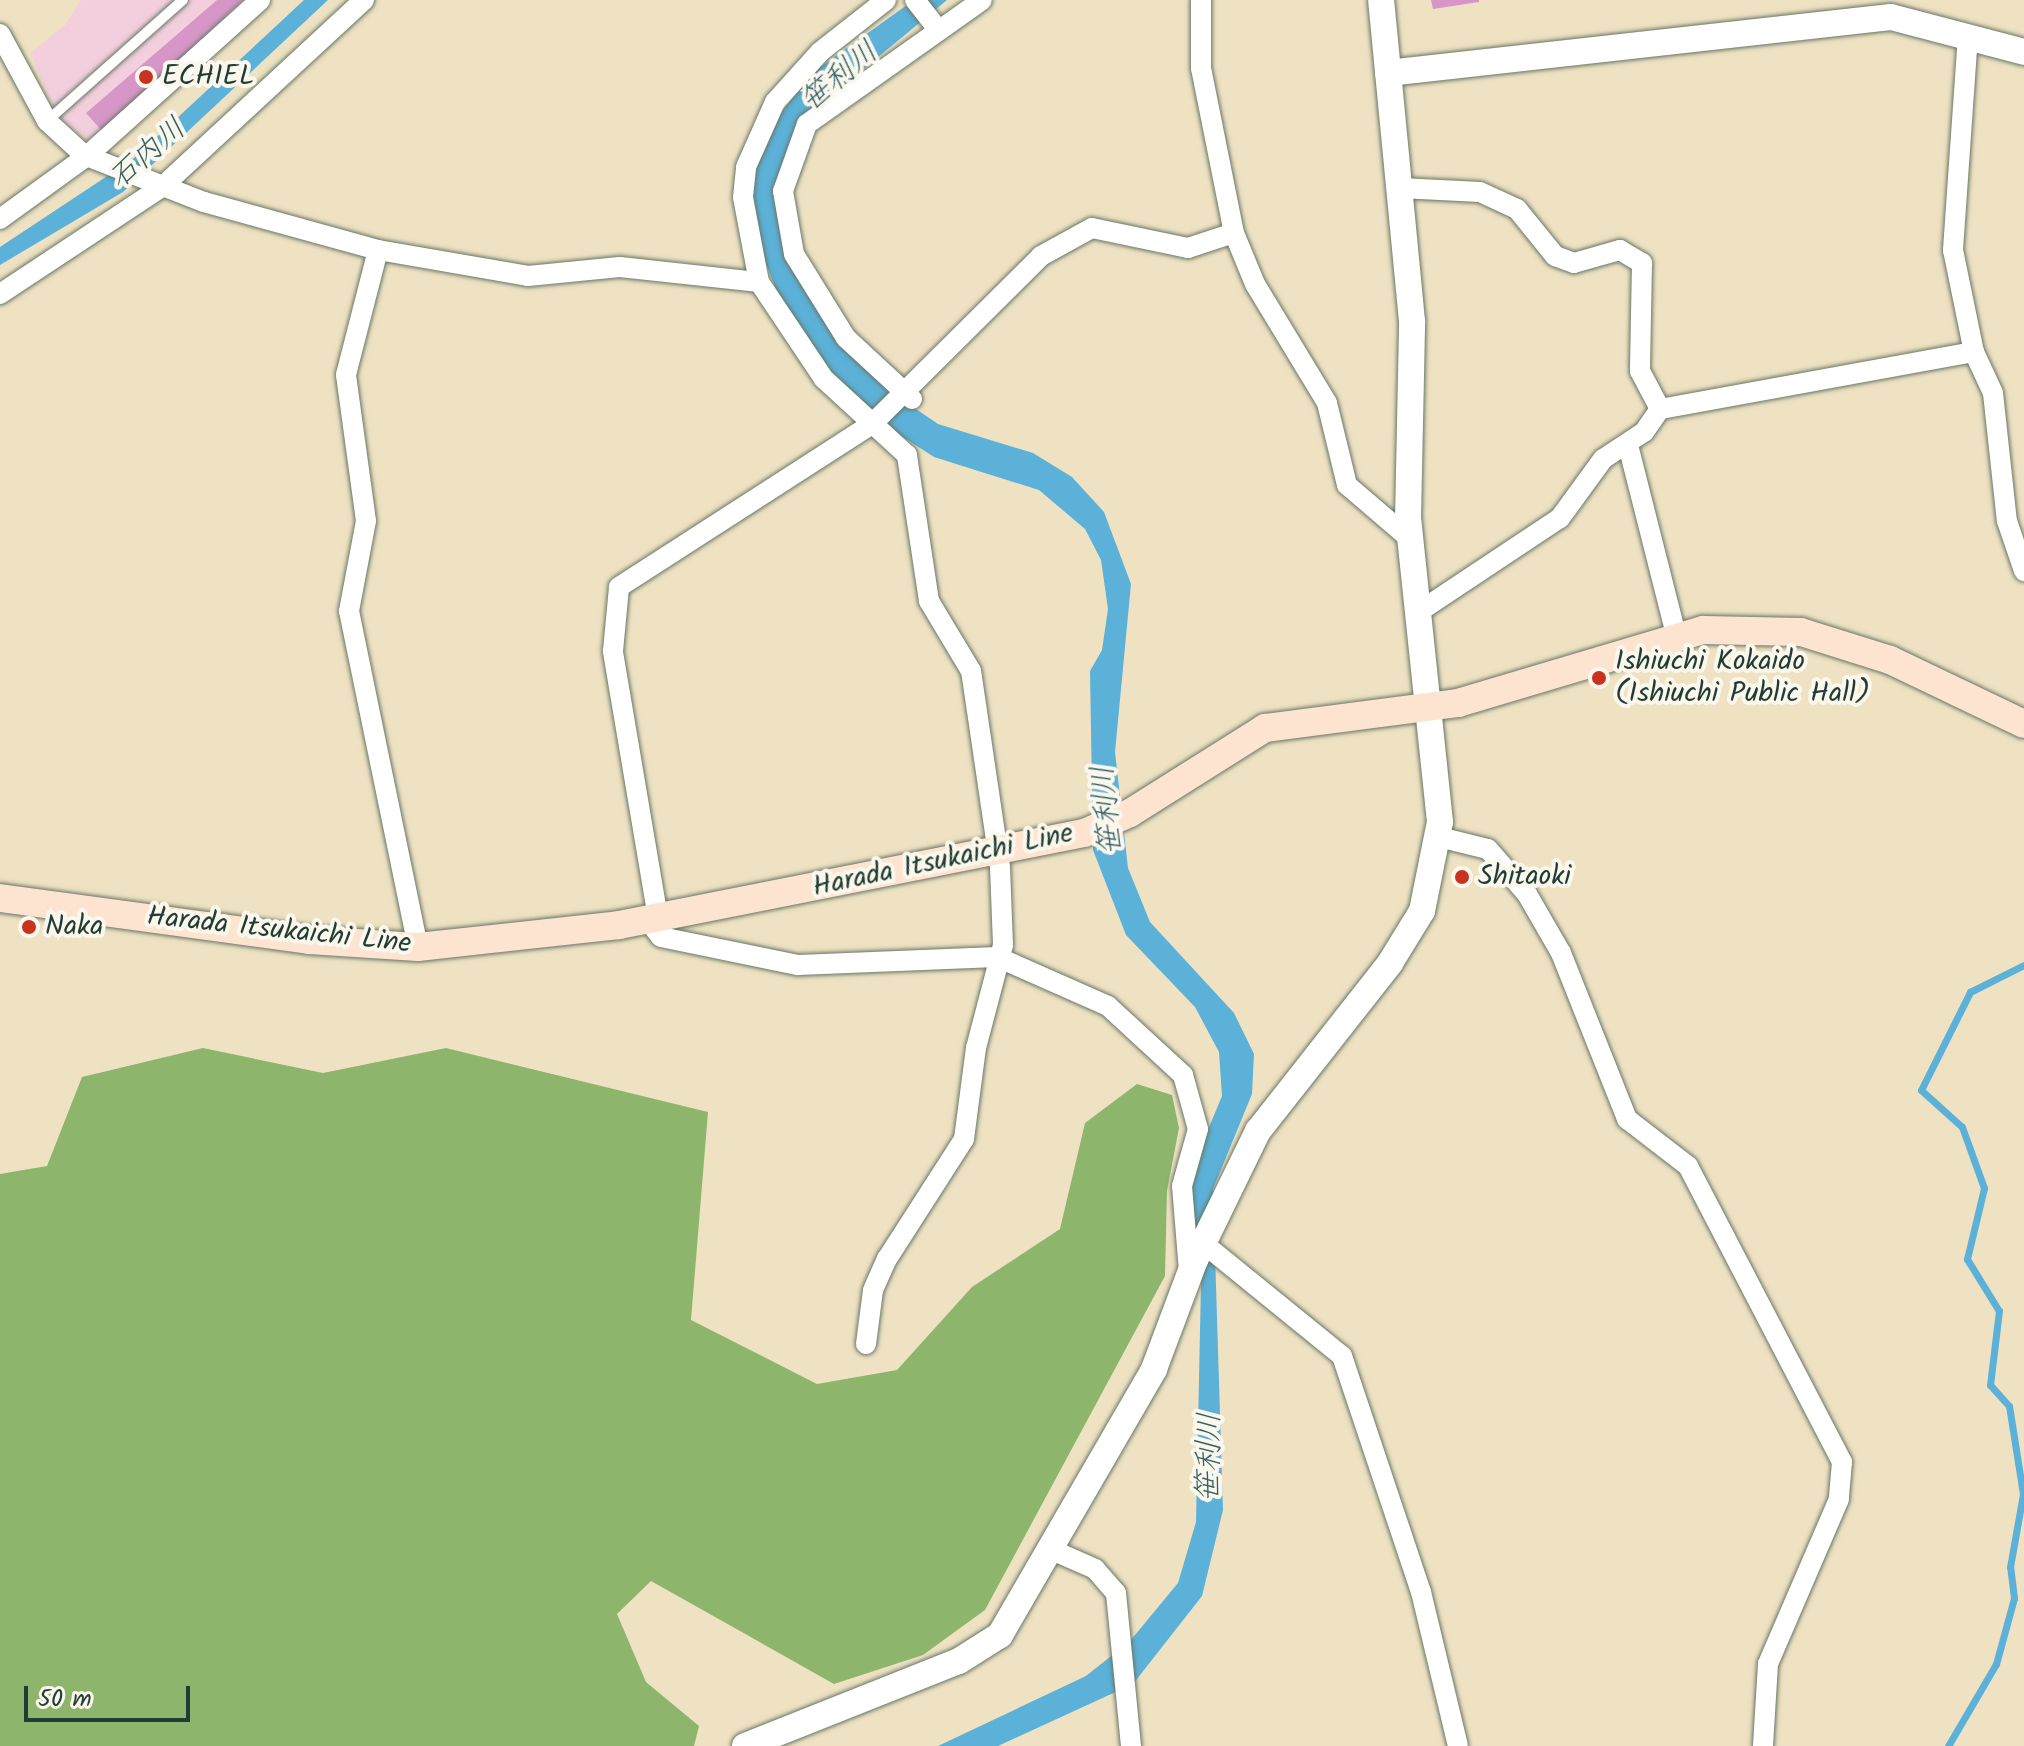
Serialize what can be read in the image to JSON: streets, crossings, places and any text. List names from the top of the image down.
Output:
{
  "streets": {
    "main road": ["Harada Itsukaichi Line"]
  },
  "water": ["笹利川", "石内川"],
  "places": [
    "ECHIEL",
    "Ishiuchi Kokaido (Ishiuchi Public Hall)",
    "Shitaoki",
    "Naka"
  ],
  "scale_bar": "50 m"
}
